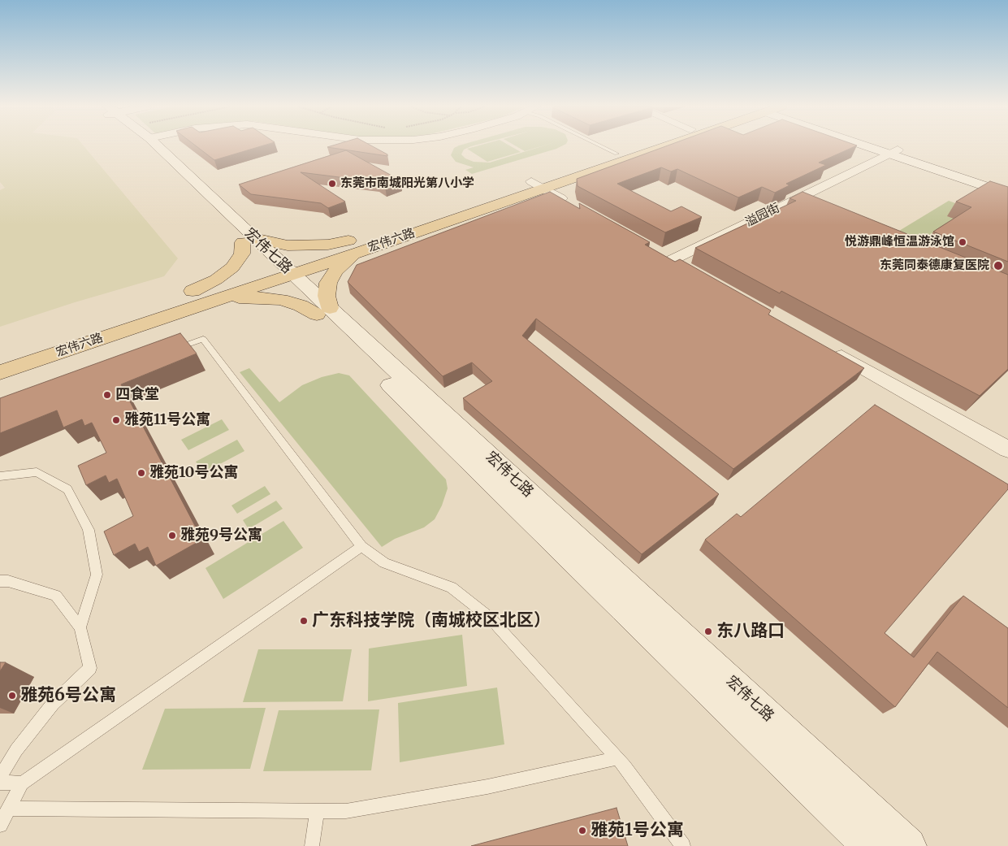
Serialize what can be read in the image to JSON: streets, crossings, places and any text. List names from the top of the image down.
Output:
{
  "streets": {
    "main road": ["宏伟六路"],
    "street": ["溢园街", "宏伟七路"]
  },
  "crossings": [
    ["宏伟六路", "宏伟七路"]
  ],
  "places": [
    "东莞市南城阳光第八小学",
    "悦游鼎峰恒温游泳馆",
    "东莞同泰德康复医院",
    "四食堂",
    "雅苑11号公寓",
    "雅苑10号公寓",
    "雅苑9号公寓",
    "广东科技学院（南城校区北区）",
    "东八路口",
    "雅苑6号公寓",
    "雅苑1号公寓"
  ]
}
